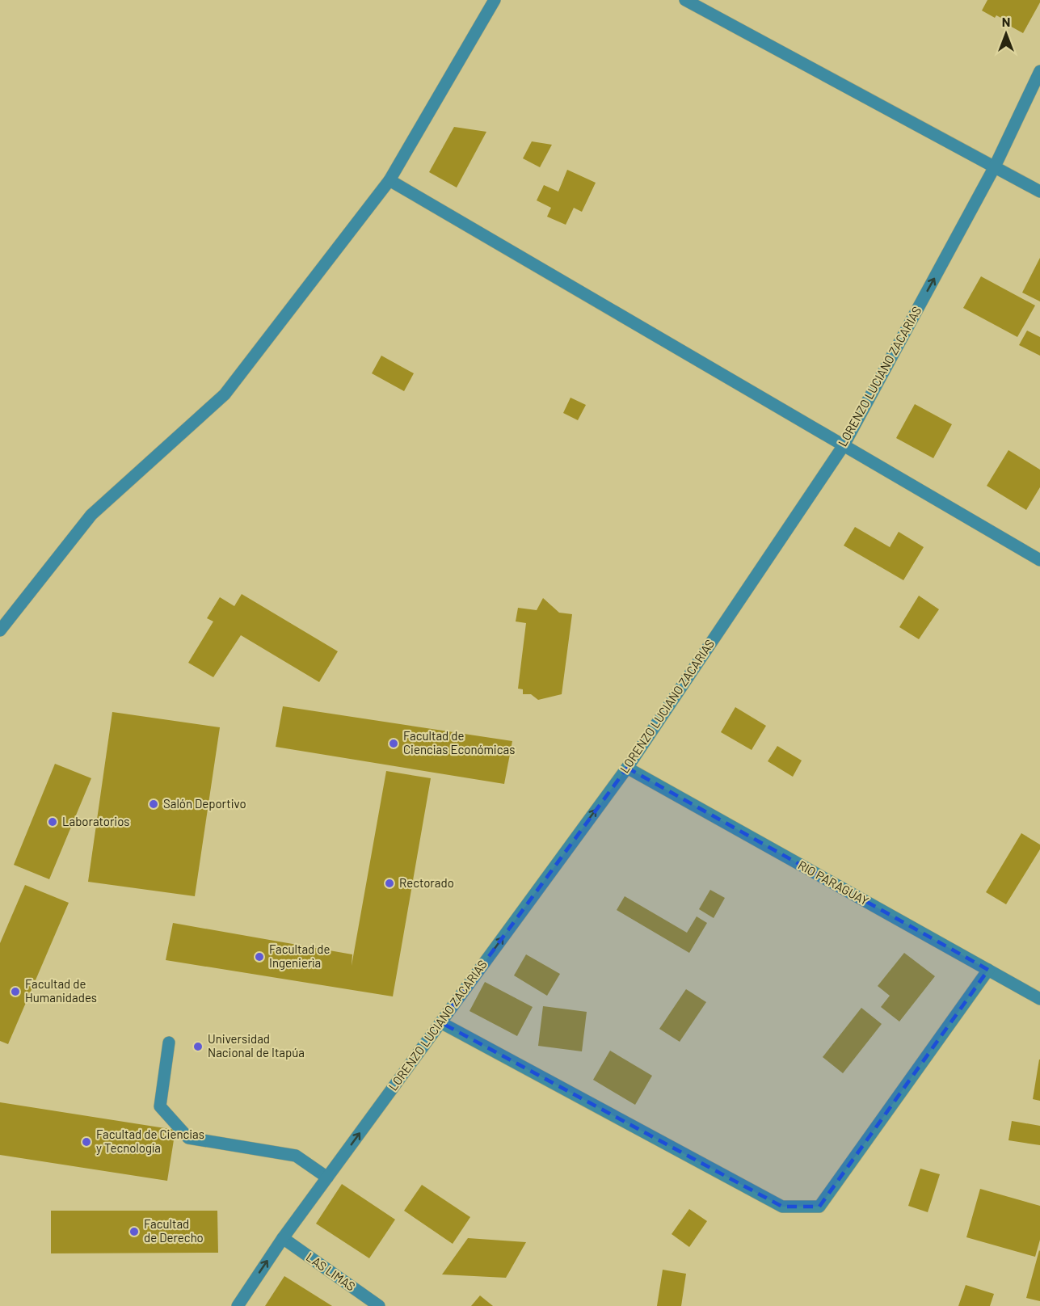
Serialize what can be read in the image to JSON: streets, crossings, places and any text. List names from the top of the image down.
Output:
{
  "streets": {
    "street": ["LORENZO LUCIANO ZACARIAS", "RIO PARAGUAY", "LAS LIMAS"]
  },
  "crossings": [
    ["LORENZO LUCIANO ZACARIAS", "RIO PARAGUAY"],
    ["LORENZO LUCIANO ZACARIAS", "LAS LIMAS"]
  ],
  "one_way": ["LORENZO LUCIANO ZACARIAS"],
  "places": [
    "Facultad de Ciencias Económicas",
    "Salón Deportivo",
    "Laboratorios",
    "Rectorado",
    "Facultad de Ingenierìa",
    "Facultad de Humanidades",
    "Universidad Nacional de Itapúa",
    "Facultad de Ciencias y Tecnología",
    "Facultad de Derecho"
  ],
  "north": "top"
}
